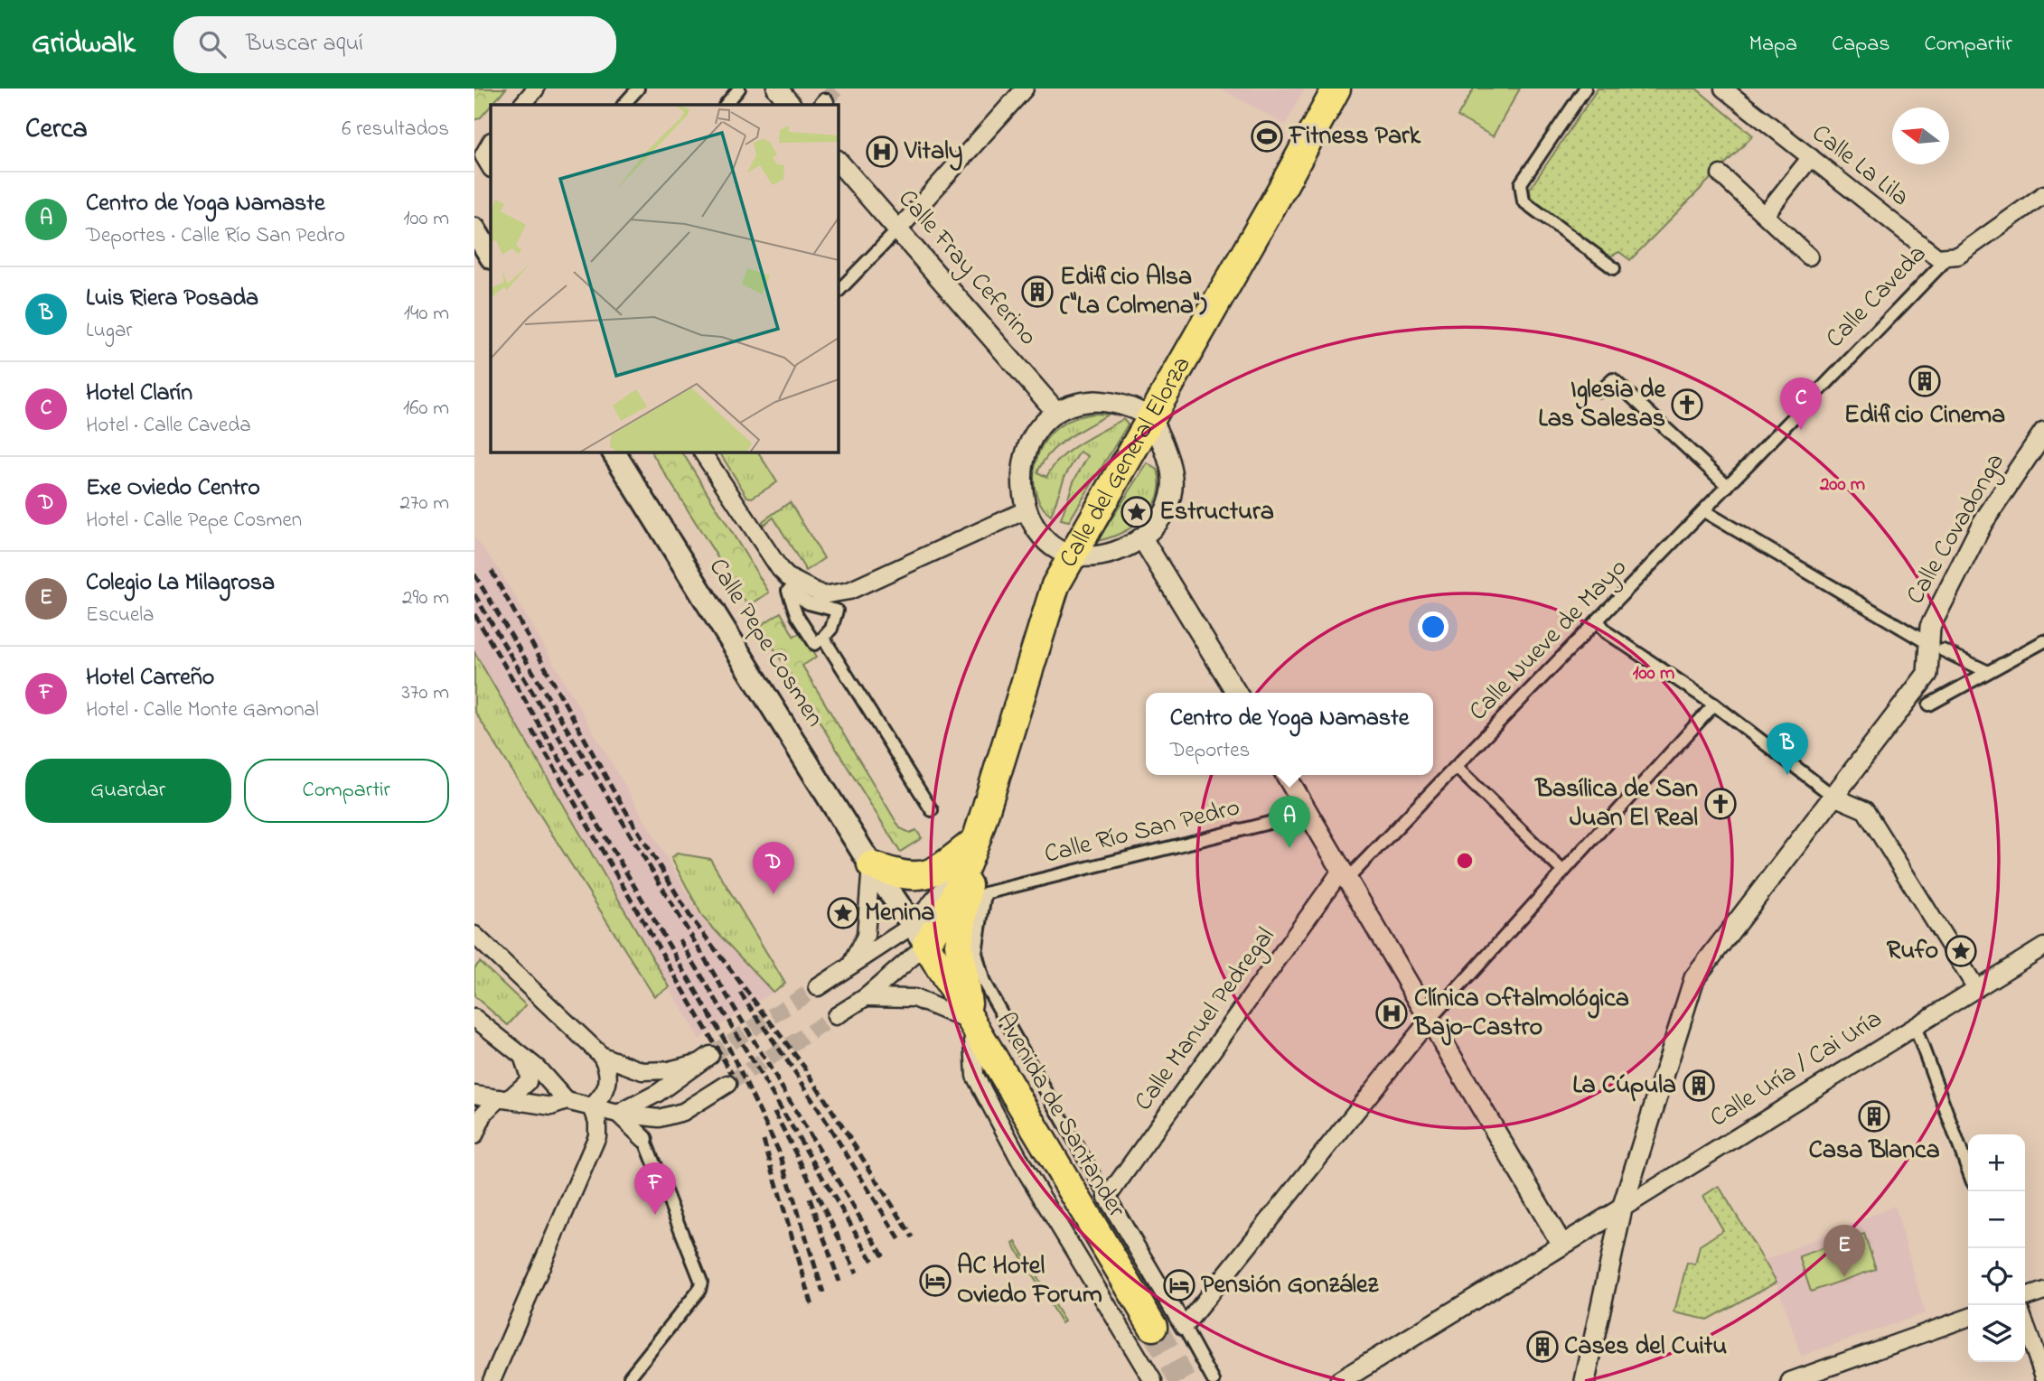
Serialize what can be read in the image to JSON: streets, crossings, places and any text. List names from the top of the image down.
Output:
{
  "streets": {
    "highway": ["Calle del General Elorza", "Avenida de Santander"],
    "main road": ["Calle Pepe Cosmen"],
    "street": [
      "Calle La Lila",
      "Calle Fray Ceferino",
      "Calle Caveda",
      "Calle Covadonga",
      "Calle Nueve de Mayo",
      "Calle Río San Pedro",
      "Calle Manuel Pedregal",
      "Calle Uría / Cai Uría"
    ]
  },
  "crossings": [
    ["Calle La Lila", "Calle Caveda"],
    ["Calle Caveda", "Calle Nueve de Mayo"],
    ["Calle del General Elorza", "Calle Pepe Cosmen"],
    ["Calle del General Elorza", "Avenida de Santander"],
    ["Calle Covadonga", "Calle Uría / Cai Uría"],
    ["Calle Nueve de Mayo", "Calle Manuel Pedregal"],
    ["Calle Pepe Cosmen", "Avenida de Santander"],
    ["Calle Río San Pedro", "Avenida de Santander"],
    ["Calle Manuel Pedregal", "Avenida de Santander"]
  ],
  "places": {
    "sports": ["Fitness Park"],
    "hospital": ["Vitaly", "Clínica Oftalmológica Bajo-Castro"],
    "building": [
      "Edificio Alsa (\"La Colmena\")",
      "Edificio Cinema",
      "La Cúpula",
      "Casa Blanca",
      "Cases del Cuitu"
    ],
    "church": ["Iglesia de Las Salesas", "Basílica de San Juan El Real"],
    "place": ["Estructura", "Menina", "Rufo"],
    "hotel": ["AC Hotel Oviedo Forum", "Pensión González"]
  },
  "north": "left",
  "page": {
    "header": "Gridwalk",
    "search": "Buscar aquí",
    "nav": ["Mapa", "Capas", "Compartir"],
    "heading": ["Cerca", "6 resultados"],
    "list": [
      {
        "mark": "A",
        "name": "Centro de Yoga Namaste",
        "note": "Deportes · Calle Río San Pedro",
        "value": "100 m"
      },
      {
        "mark": "B",
        "name": "Luis Riera Posada",
        "note": "Lugar",
        "value": "140 m"
      },
      {
        "mark": "C",
        "name": "Hotel Clarín",
        "note": "Hotel · Calle Caveda",
        "value": "160 m"
      },
      {
        "mark": "D",
        "name": "Exe Oviedo Centro",
        "note": "Hotel · Calle Pepe Cosmen",
        "value": "270 m"
      },
      {
        "mark": "E",
        "name": "Colegio La Milagrosa",
        "note": "Escuela",
        "value": "290 m"
      },
      {
        "mark": "F",
        "name": "Hotel Carreño",
        "note": "Hotel · Calle Monte Gamonal",
        "value": "370 m"
      }
    ],
    "pins": [
      "C",
      "B",
      "A",
      "D",
      "F",
      "E"
    ],
    "popup": ["Centro de Yoga Namaste", "Deportes"],
    "buttons": ["Guardar", "Compartir"],
    "map_buttons": ["+", "−"]
  },
  "rings": ["200 m", "100 m"]
}
